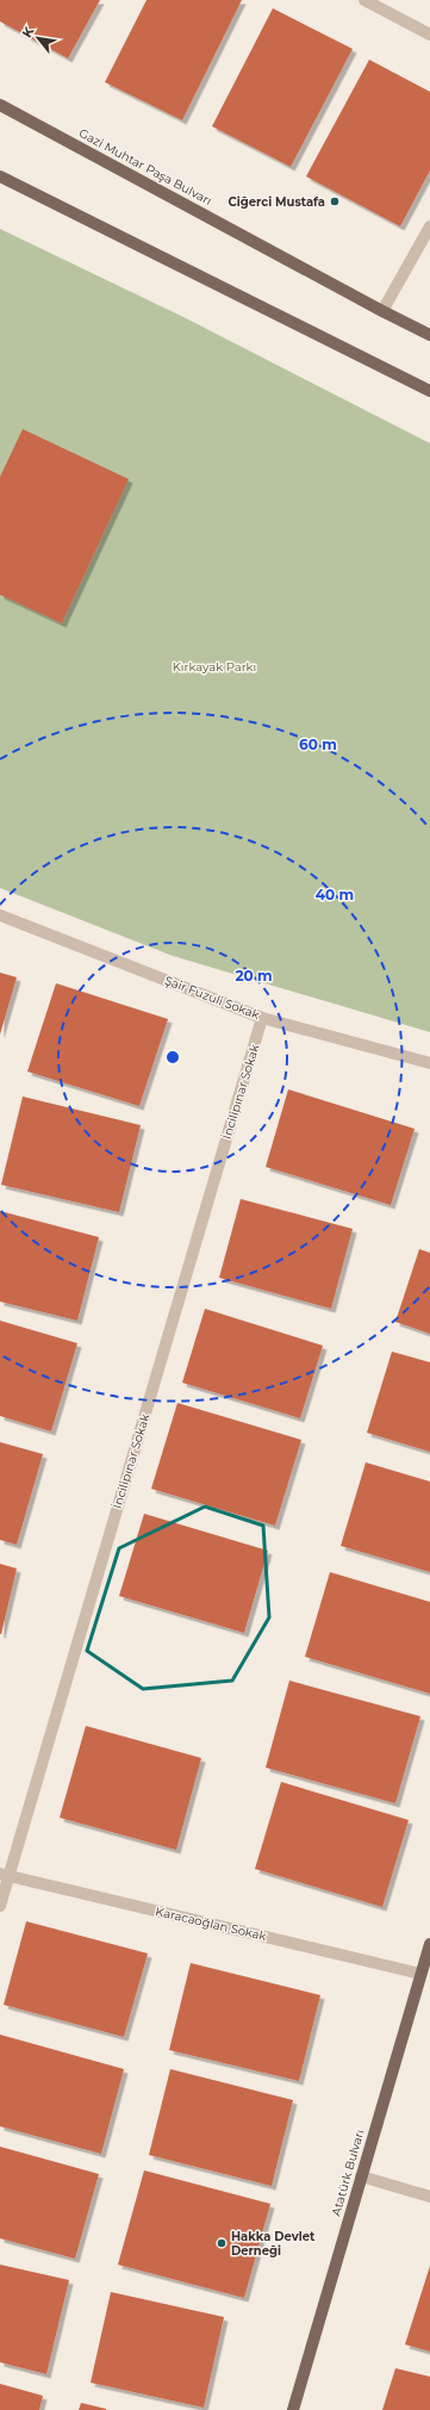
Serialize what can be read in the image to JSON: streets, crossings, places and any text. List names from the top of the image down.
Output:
{
  "streets": {
    "main road": ["Gazi Muhtar Paşa Bulvarı", "Atatürk Bulvarı"],
    "street": ["Şair Fuzuli Sokak", "İncilipınar Sokak", "Karacaoğlan Sokak"]
  },
  "crossings": [
    ["Şair Fuzuli Sokak", "İncilipınar Sokak"],
    ["İncilipınar Sokak", "Karacaoğlan Sokak"],
    ["Karacaoğlan Sokak", "Atatürk Bulvarı"]
  ],
  "parks": ["Kırkayak Parkı"],
  "places": ["Ciğerci Mustafa", "Hakka Devlet Derneği"],
  "north": "top left",
  "rings": ["60 m", "40 m", "20 m"]
}
